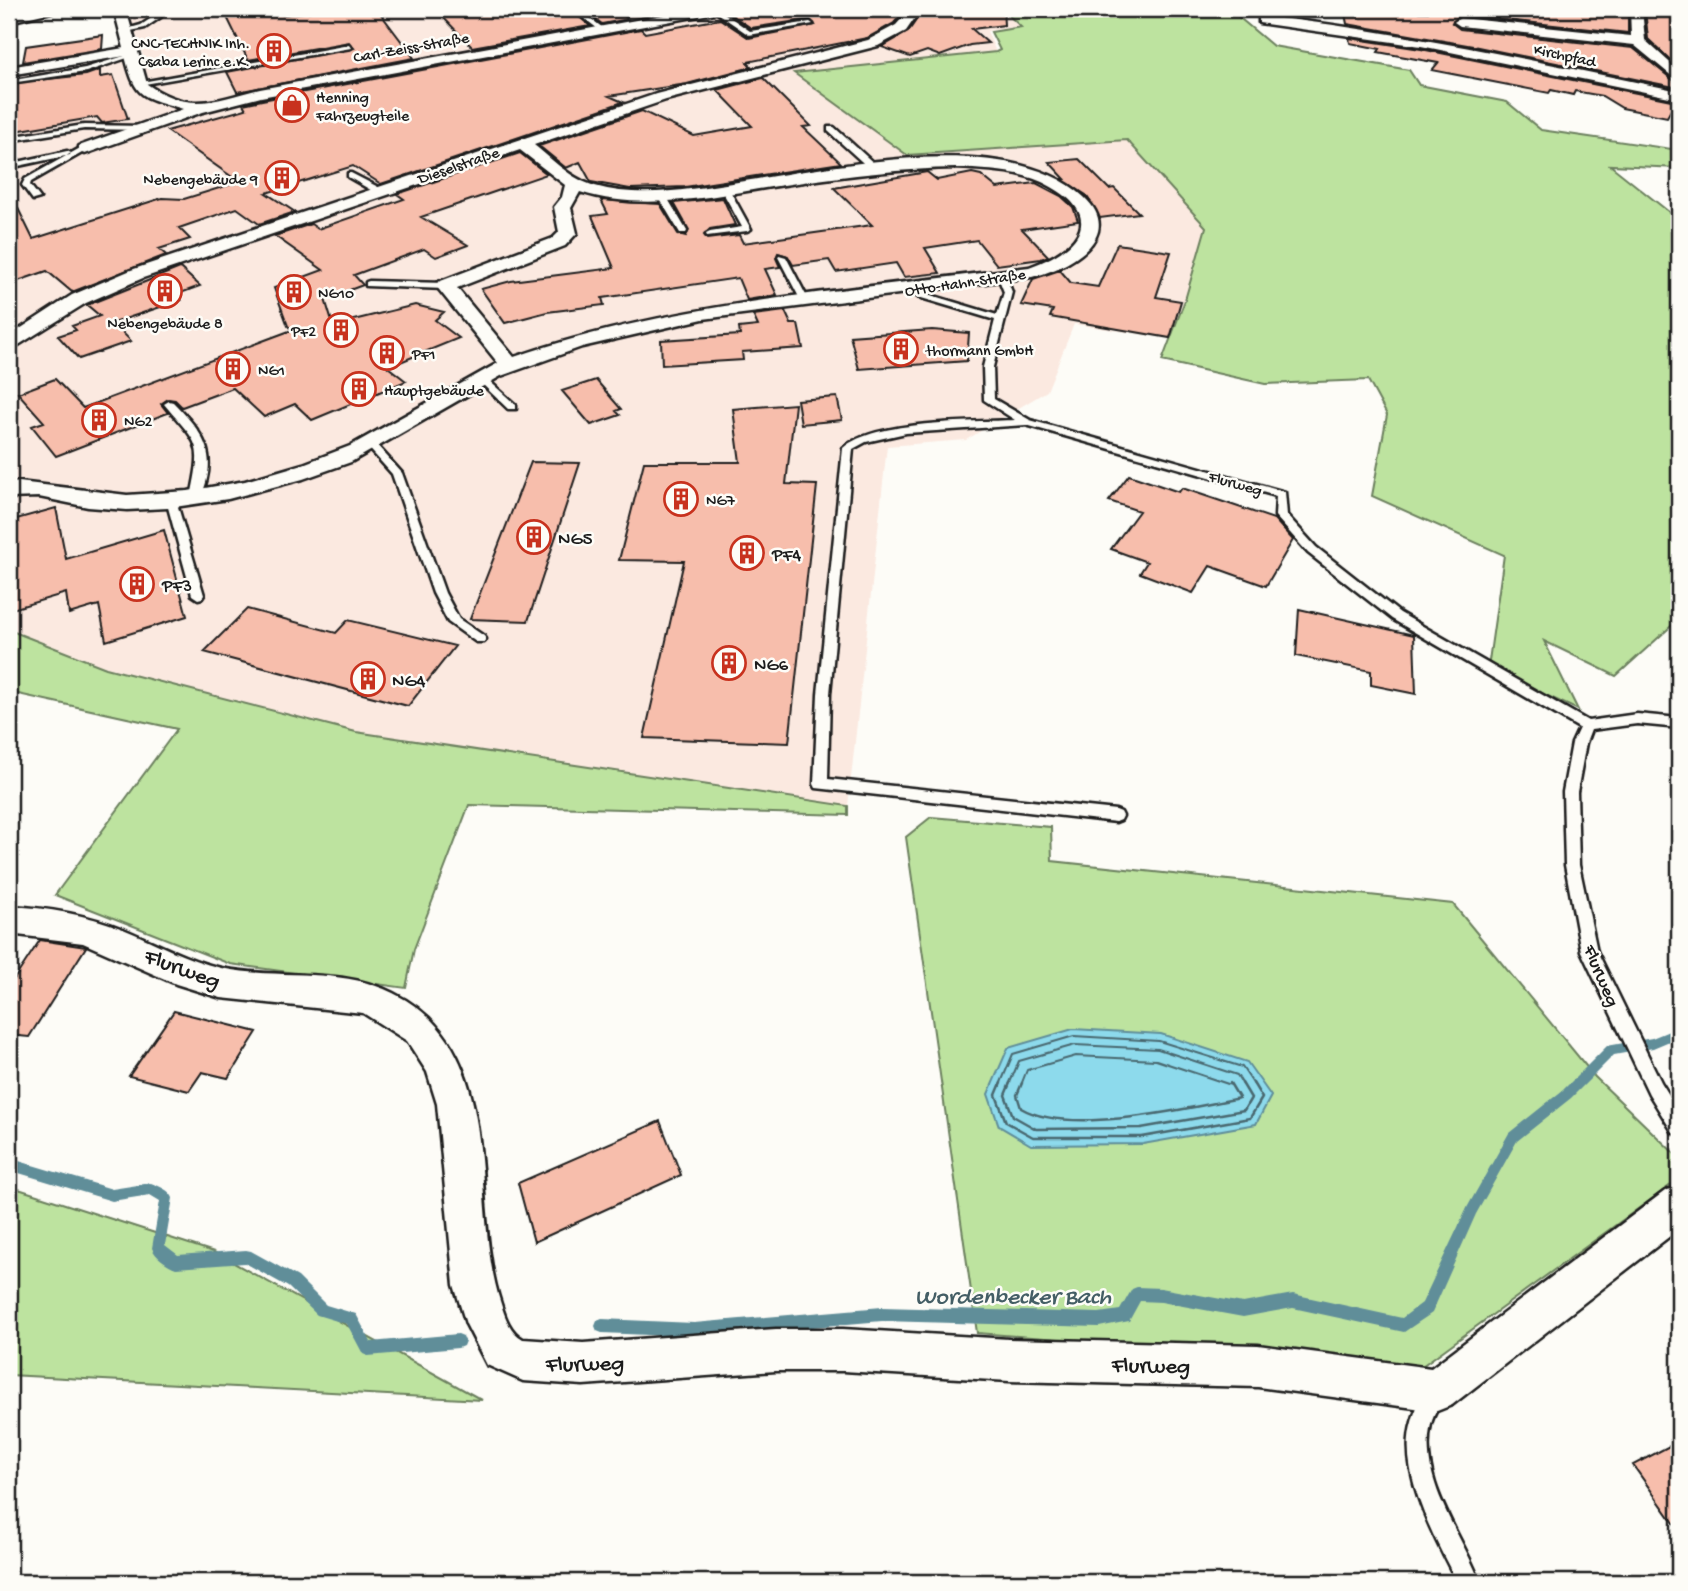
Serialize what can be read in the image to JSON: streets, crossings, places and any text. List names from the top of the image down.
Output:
{
  "streets": {
    "street": [
      "Carl-Zeiss-Straße",
      "Kirchpfad",
      "Dieselstraße",
      "Otto-Hahn-Straße",
      "Flurweg"
    ]
  },
  "crossings": [
    ["Dieselstraße", "Otto-Hahn-Straße"]
  ],
  "water": ["Wordenbecker Bach"],
  "places": {
    "building": [
      "CNC-TECHNIK Inh. Csaba Lerinc e.K.",
      "Nebengebäude 9",
      "Nebengebäude 8",
      "NG10",
      "PF2",
      "thormann GmbH",
      "PF1",
      "NG1",
      "Hauptgebäude",
      "NG2",
      "NG7",
      "NG5",
      "PF4",
      "PF3",
      "NG6",
      "NG4"
    ],
    "shop": ["Henning Fahrzeugteile"]
  }
}
